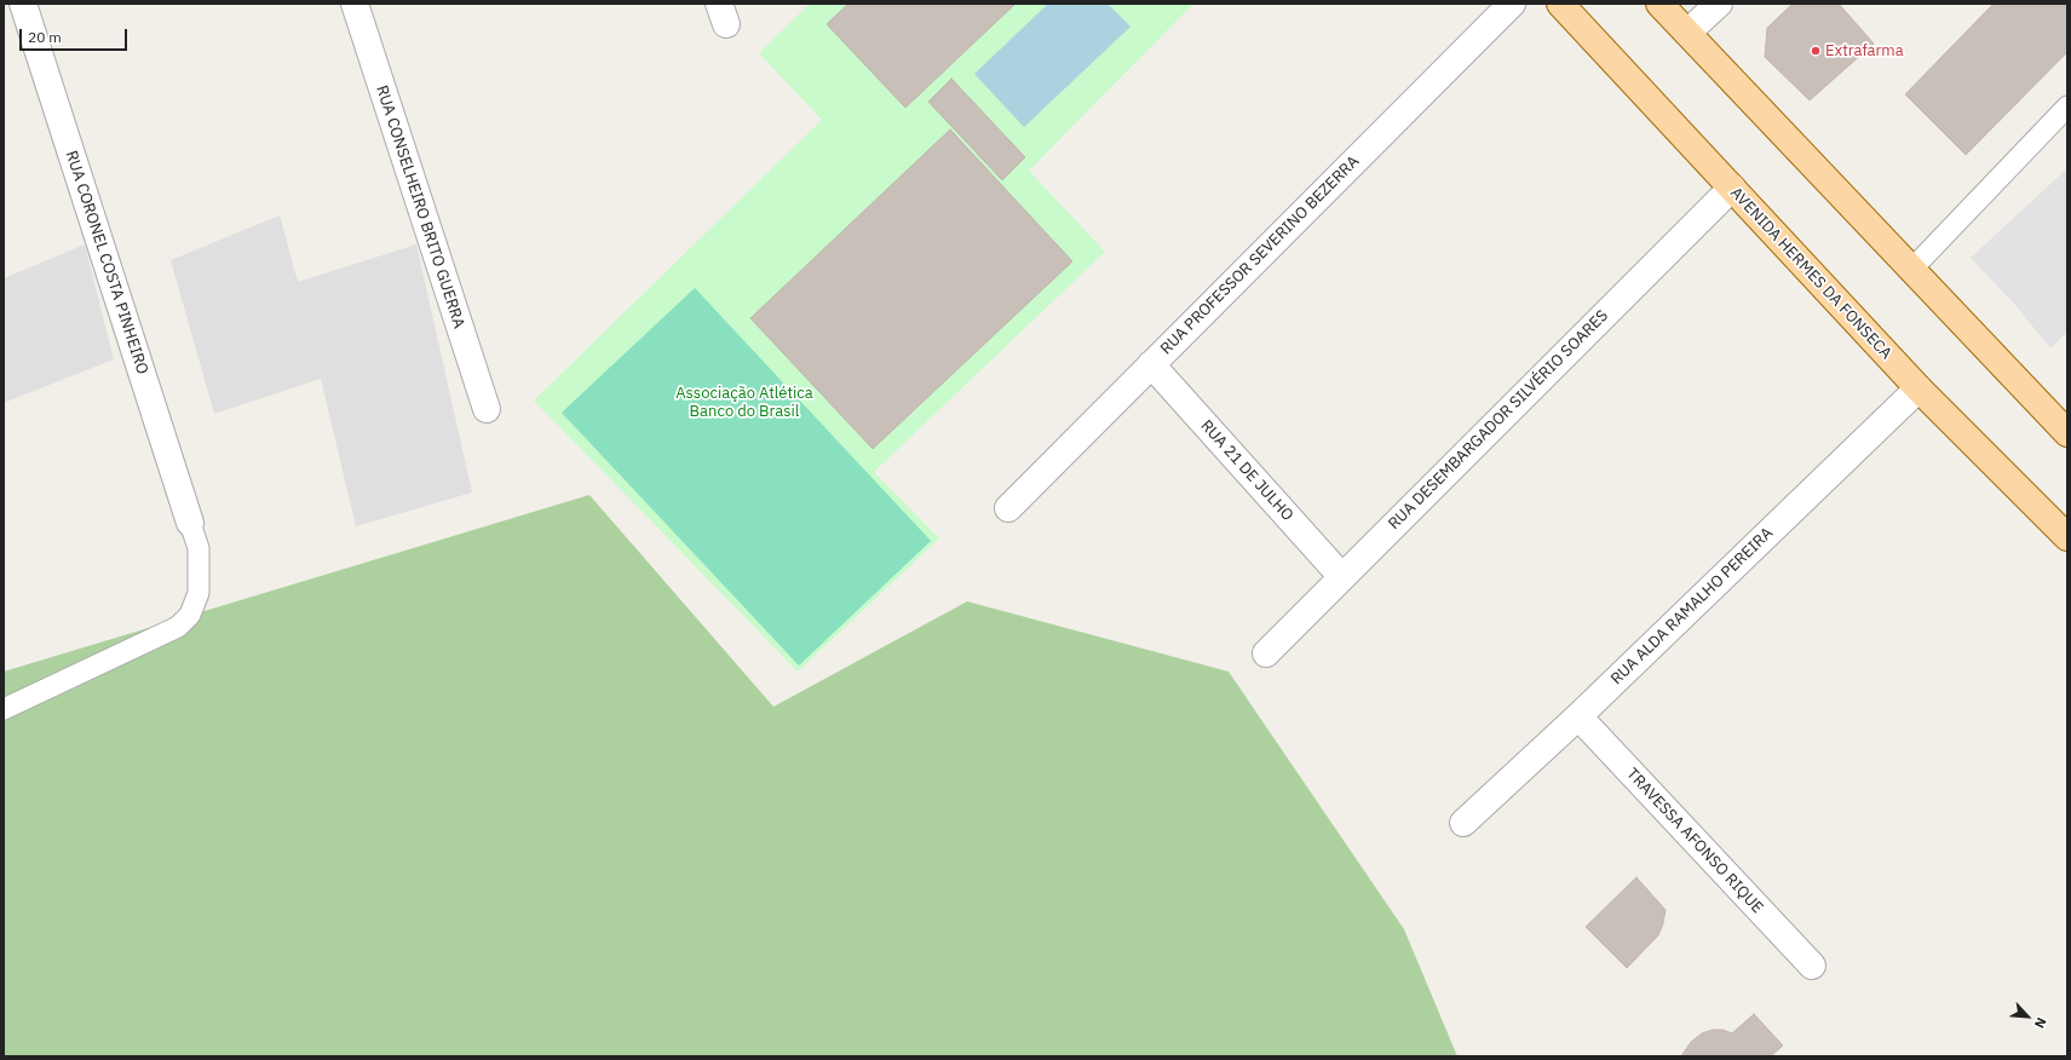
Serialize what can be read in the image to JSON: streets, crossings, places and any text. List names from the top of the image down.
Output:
{
  "streets": {
    "main road": ["AVENIDA HERMES DA FONSECA"],
    "street": [
      "RUA CONSELHEIRO BRITO GUERRA",
      "RUA PROFESSOR SEVERINO BEZERRA",
      "RUA CORONEL COSTA PINHEIRO",
      "RUA DESEMBARGADOR SILVÉRIO SOARES",
      "RUA 21 DE JULHO",
      "RUA ALDA RAMALHO PEREIRA",
      "TRAVESSA AFONSO RIQUE"
    ]
  },
  "crossings": [
    ["RUA PROFESSOR SEVERINO BEZERRA", "RUA 21 DE JULHO"],
    ["AVENIDA HERMES DA FONSECA", "RUA DESEMBARGADOR SILVÉRIO SOARES"],
    ["AVENIDA HERMES DA FONSECA", "RUA ALDA RAMALHO PEREIRA"],
    ["RUA DESEMBARGADOR SILVÉRIO SOARES", "RUA 21 DE JULHO"],
    ["RUA ALDA RAMALHO PEREIRA", "TRAVESSA AFONSO RIQUE"]
  ],
  "parks": ["Associação Atlética Banco do Brasil"],
  "places": ["Extrafarma"],
  "scale_bar": "20 m",
  "north": "bottom right"
}
